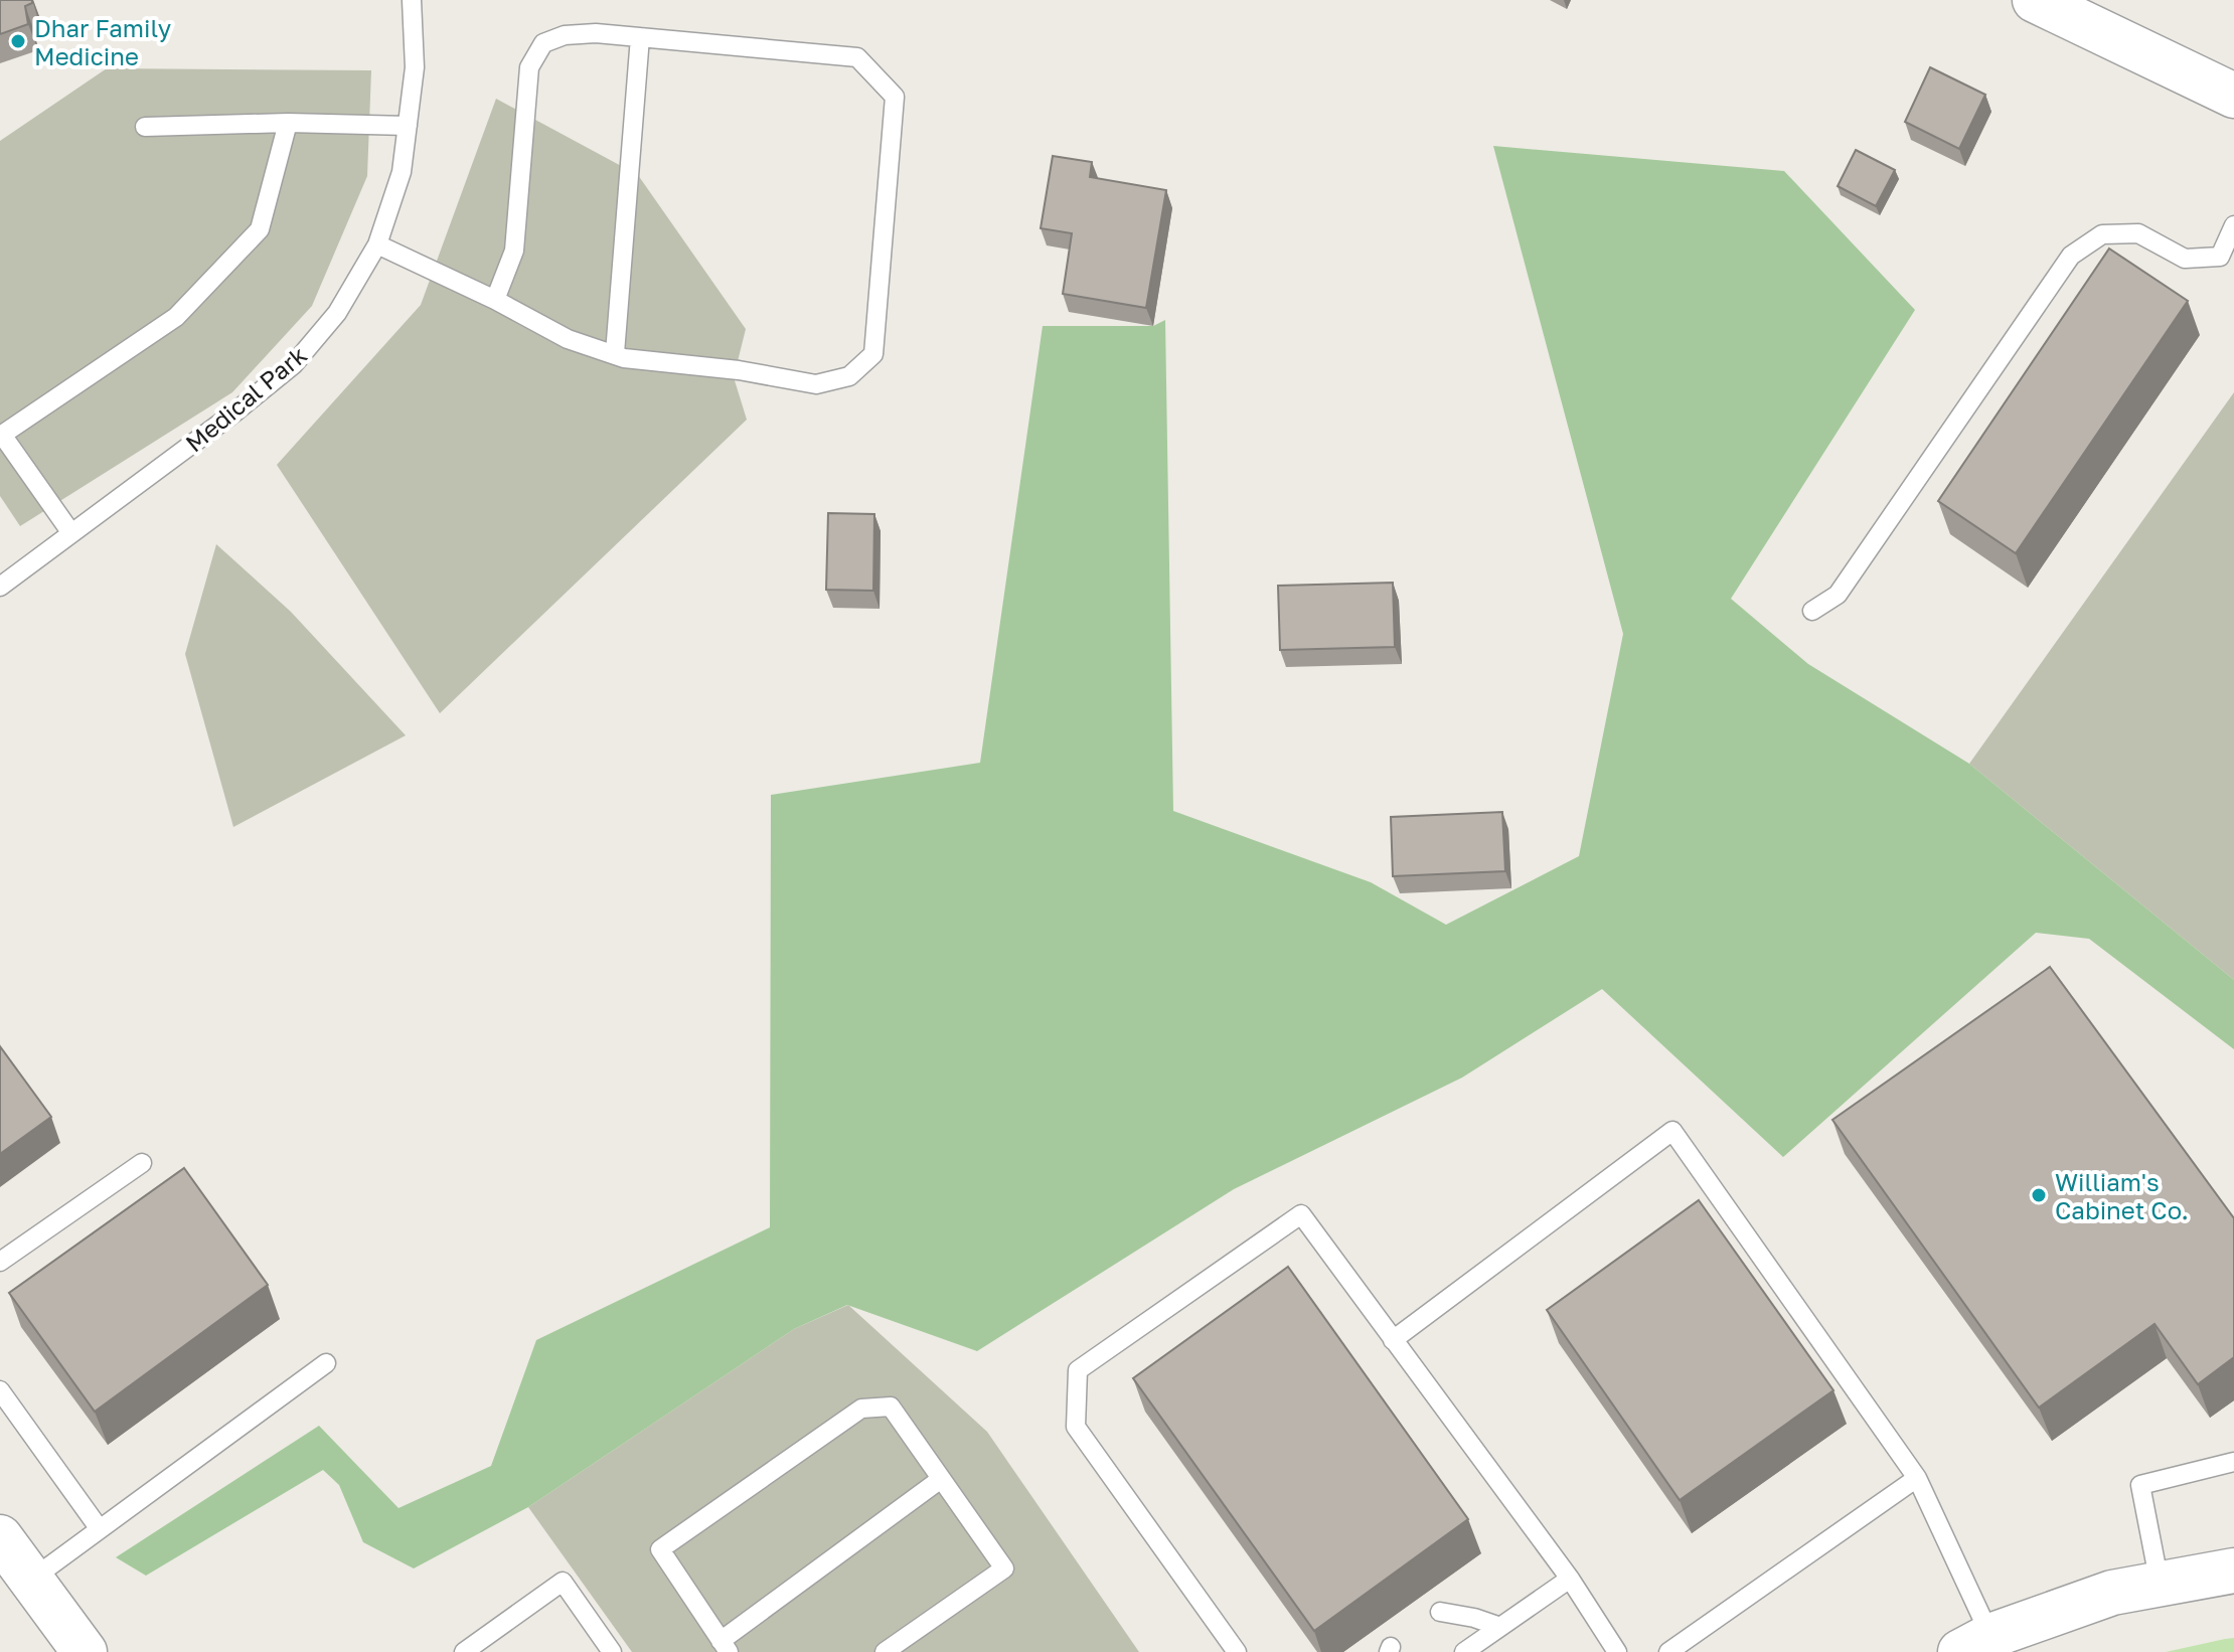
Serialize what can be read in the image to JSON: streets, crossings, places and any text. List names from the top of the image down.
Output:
{
  "streets": {
    "lane": ["Medical Park"]
  },
  "places": ["Dhar Family Medicine", "William's Cabinet Co."]
}
